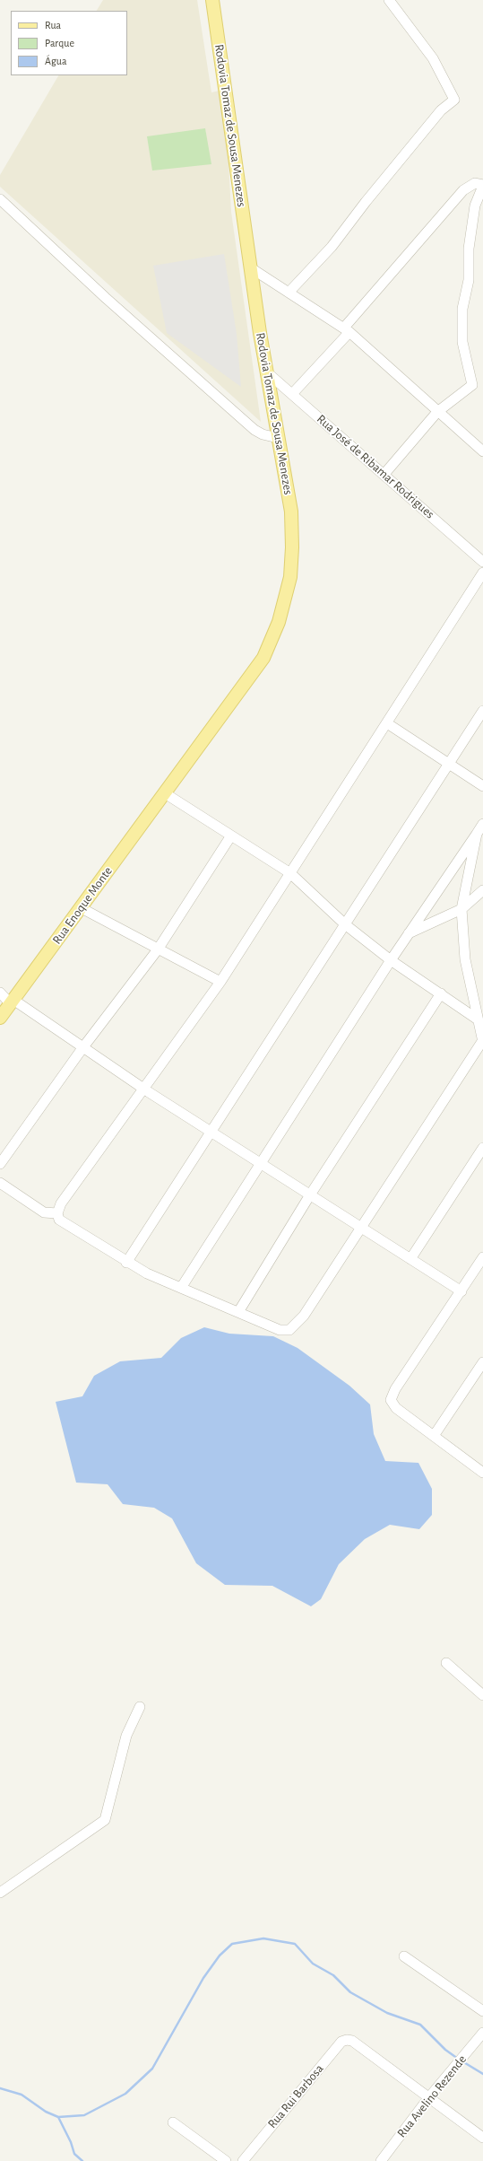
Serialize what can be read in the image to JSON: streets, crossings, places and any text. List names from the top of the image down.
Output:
{
  "streets": {
    "main road": ["Rodovia Tomaz de Sousa Menezes", "Rua Enoque Monte"],
    "street": ["Rua José de Ribamar Rodrigues", "Rua Rui Barbosa", "Rua Avelino Rezende"]
  },
  "crossings": [
    ["Rodovia Tomaz de Sousa Menezes", "Rua José de Ribamar Rodrigues"],
    ["Rodovia Tomaz de Sousa Menezes", "Rua Enoque Monte"],
    ["Rua Rui Barbosa", "Rua Avelino Rezende"]
  ],
  "legend": ["Rua", "Parque", "Água"]
}
